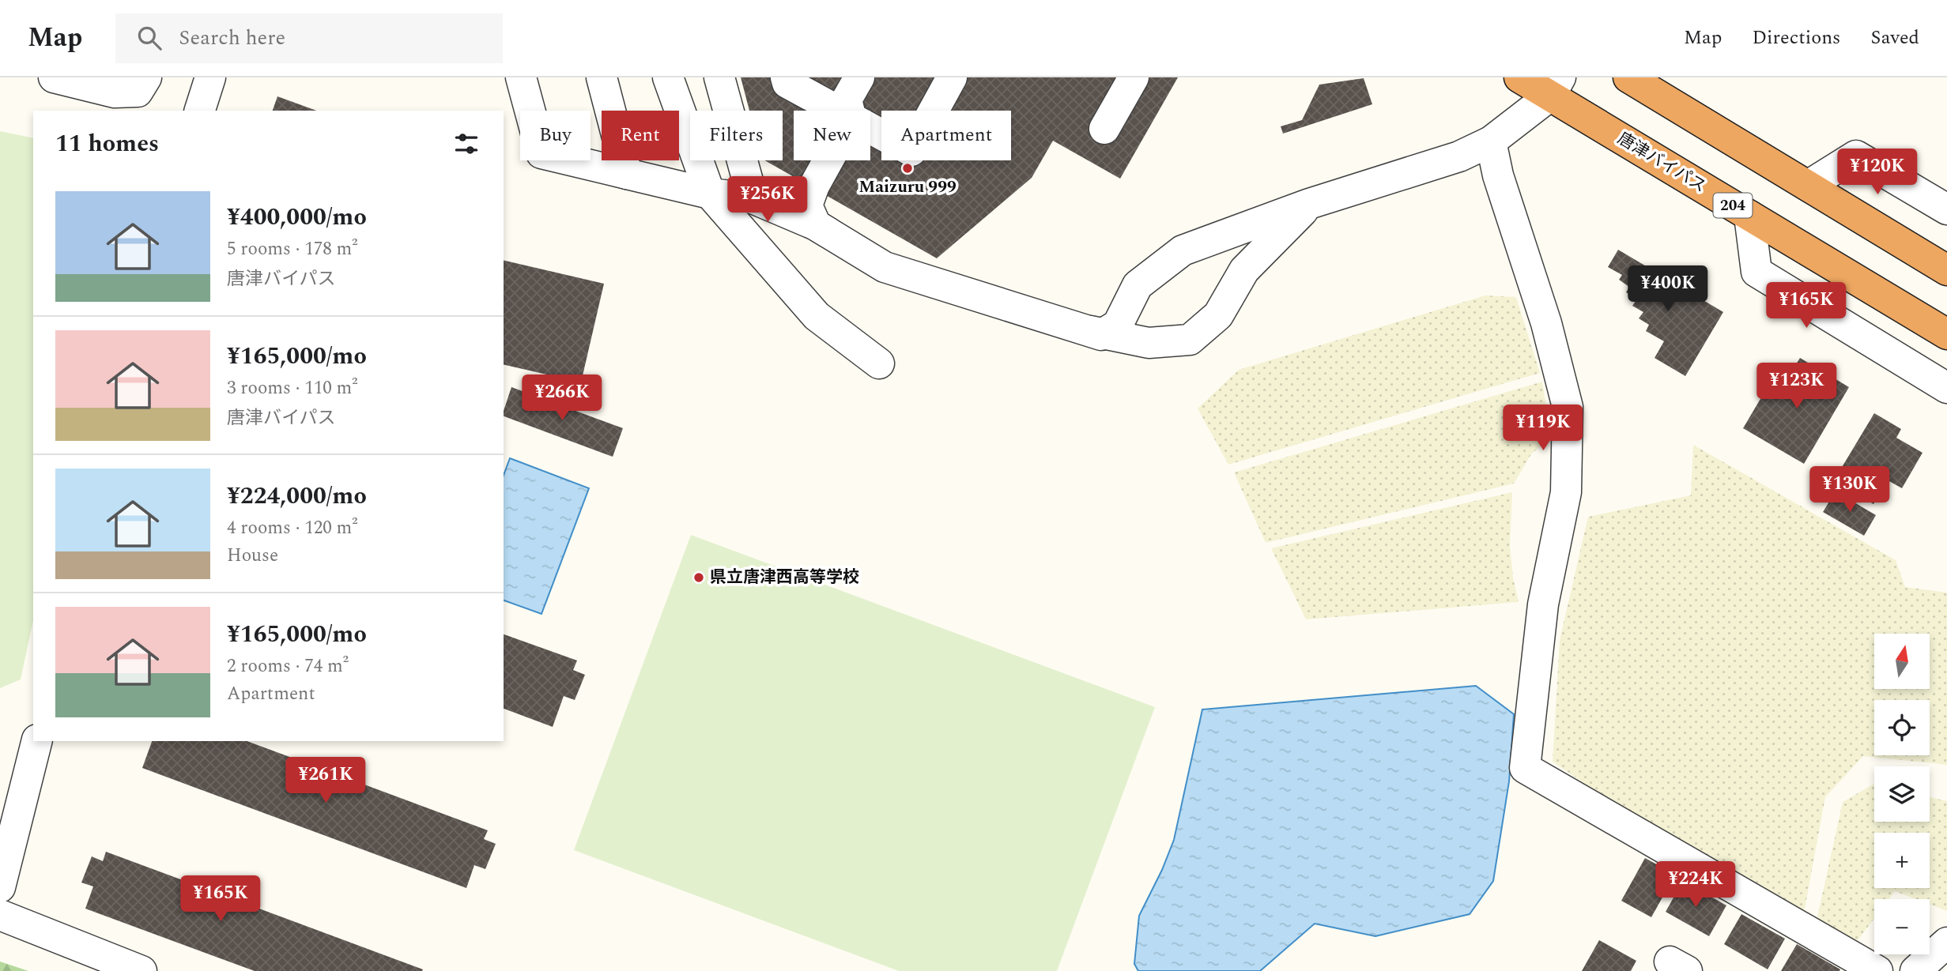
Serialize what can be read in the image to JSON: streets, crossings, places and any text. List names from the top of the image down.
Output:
{
  "streets": {
    "highway": ["唐津バイパス", "204"]
  },
  "places": ["Maizuru 999", "県立唐津西高等学校"],
  "north": "top",
  "page": {
    "header": "Map",
    "search": "Search here",
    "nav": ["Map", "Directions", "Saved"],
    "chip": [
      "Buy",
      "Rent",
      "Filters",
      "New",
      "Apartment"
    ],
    "heading": "11 homes",
    "price": [
      "¥120K",
      "¥256K",
      "¥400K",
      "¥165K",
      "¥123K",
      "¥266K",
      "¥119K",
      "¥130K",
      "¥261K",
      "¥224K",
      "¥165K"
    ],
    "list": [
      {
        "name": "¥400,000/mo",
        "note": "5 rooms · 178 m² · 唐津バイパス"
      },
      {
        "name": "¥165,000/mo",
        "note": "3 rooms · 110 m² · 唐津バイパス"
      },
      {
        "name": "¥224,000/mo",
        "note": "4 rooms · 120 m² · House"
      },
      {
        "name": "¥165,000/mo",
        "note": "2 rooms · 74 m² · Apartment"
      }
    ],
    "map_buttons": ["+", "−"]
  }
}
